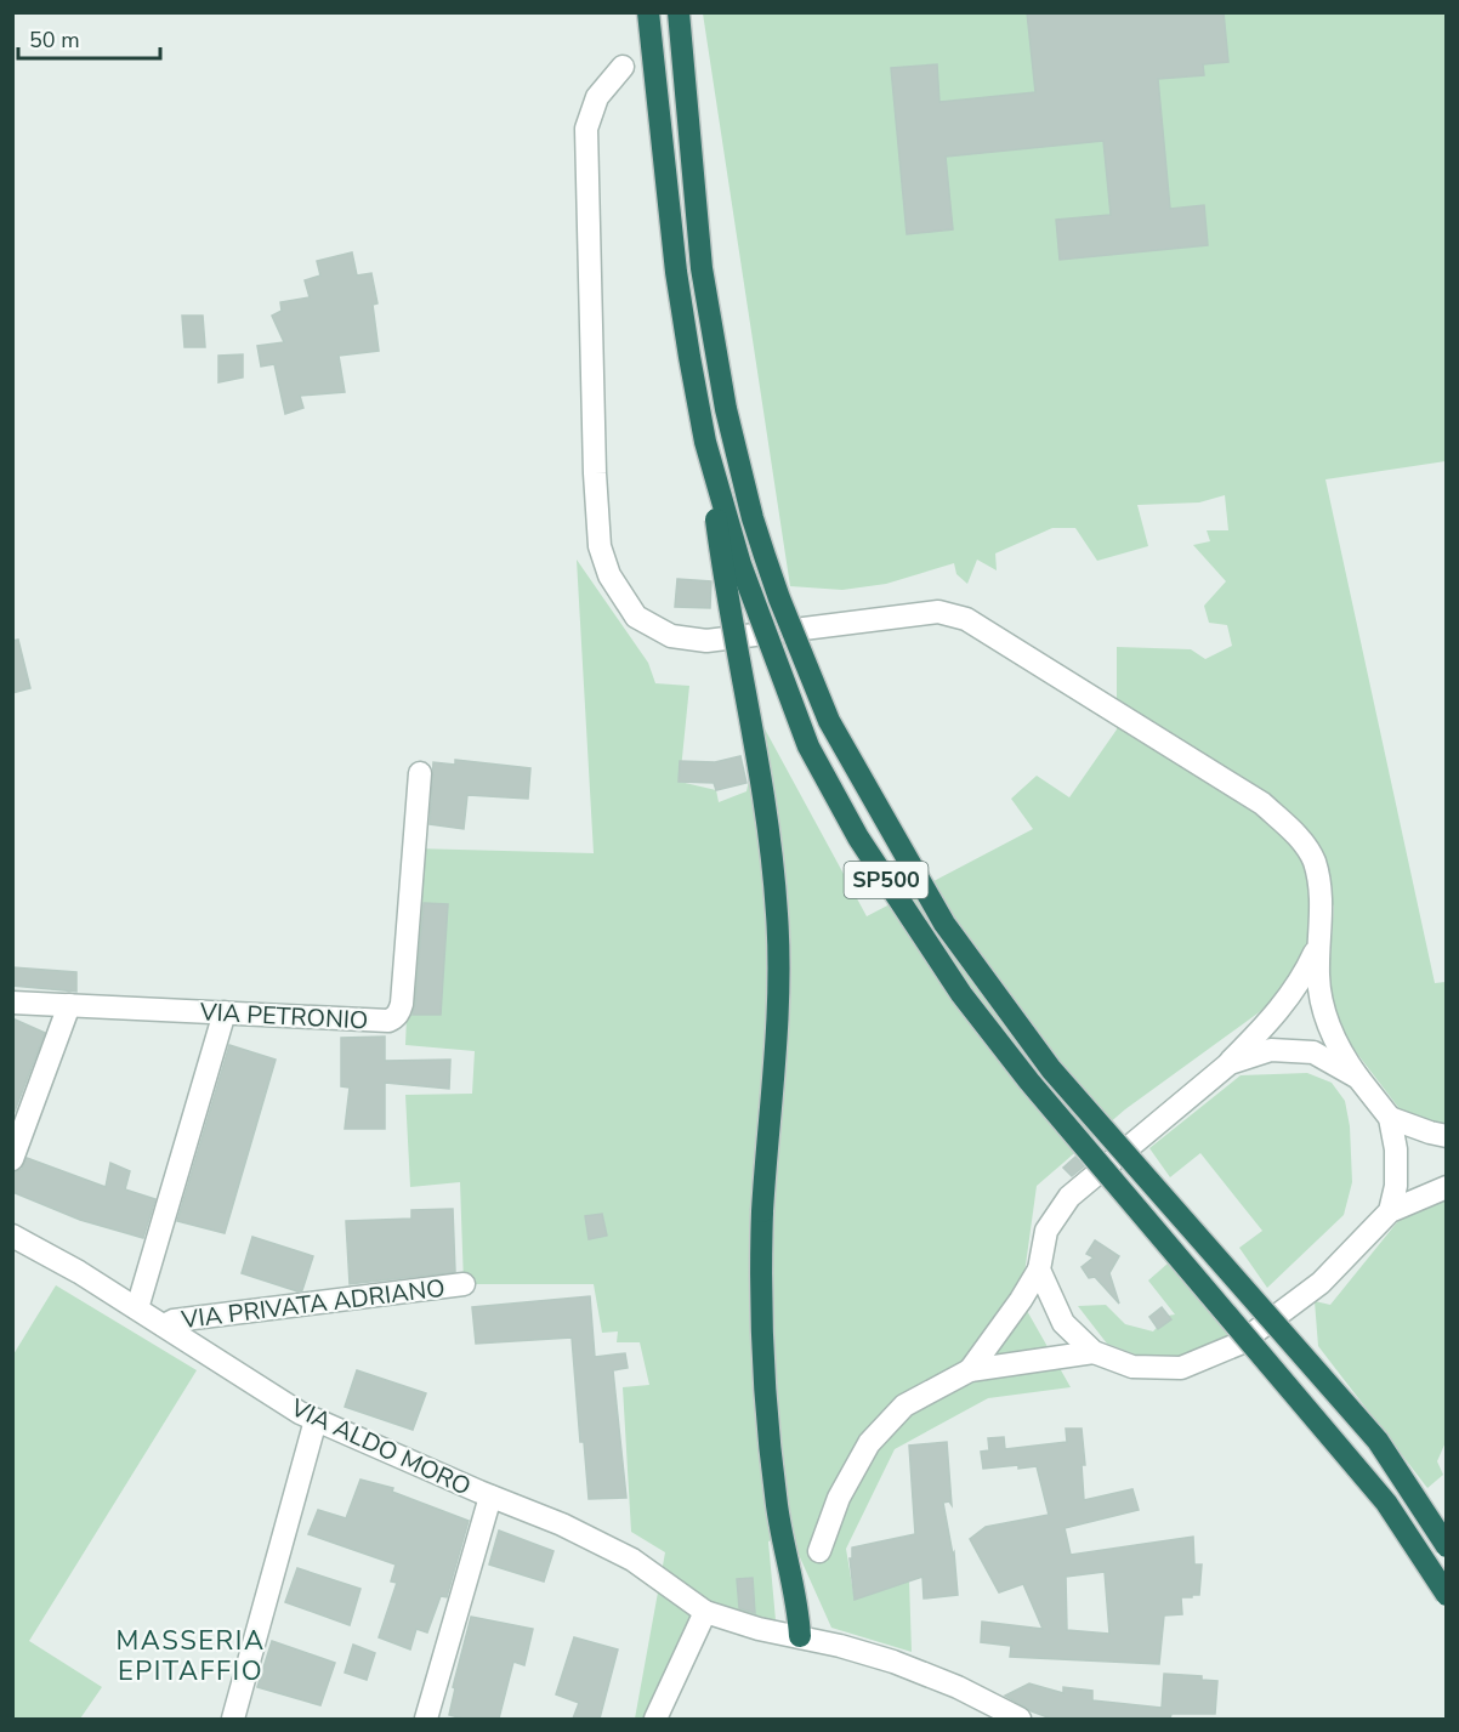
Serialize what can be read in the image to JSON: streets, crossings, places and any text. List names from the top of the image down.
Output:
{
  "streets": {
    "highway": ["SP500"],
    "street": ["VIA PETRONIO", "VIA PRIVATA ADRIANO", "VIA ALDO MORO"]
  },
  "crossings": [
    ["VIA PRIVATA ADRIANO", "VIA ALDO MORO"]
  ],
  "districts": ["MASSERIA EPITAFFIO"],
  "scale_bar": "50 m"
}
